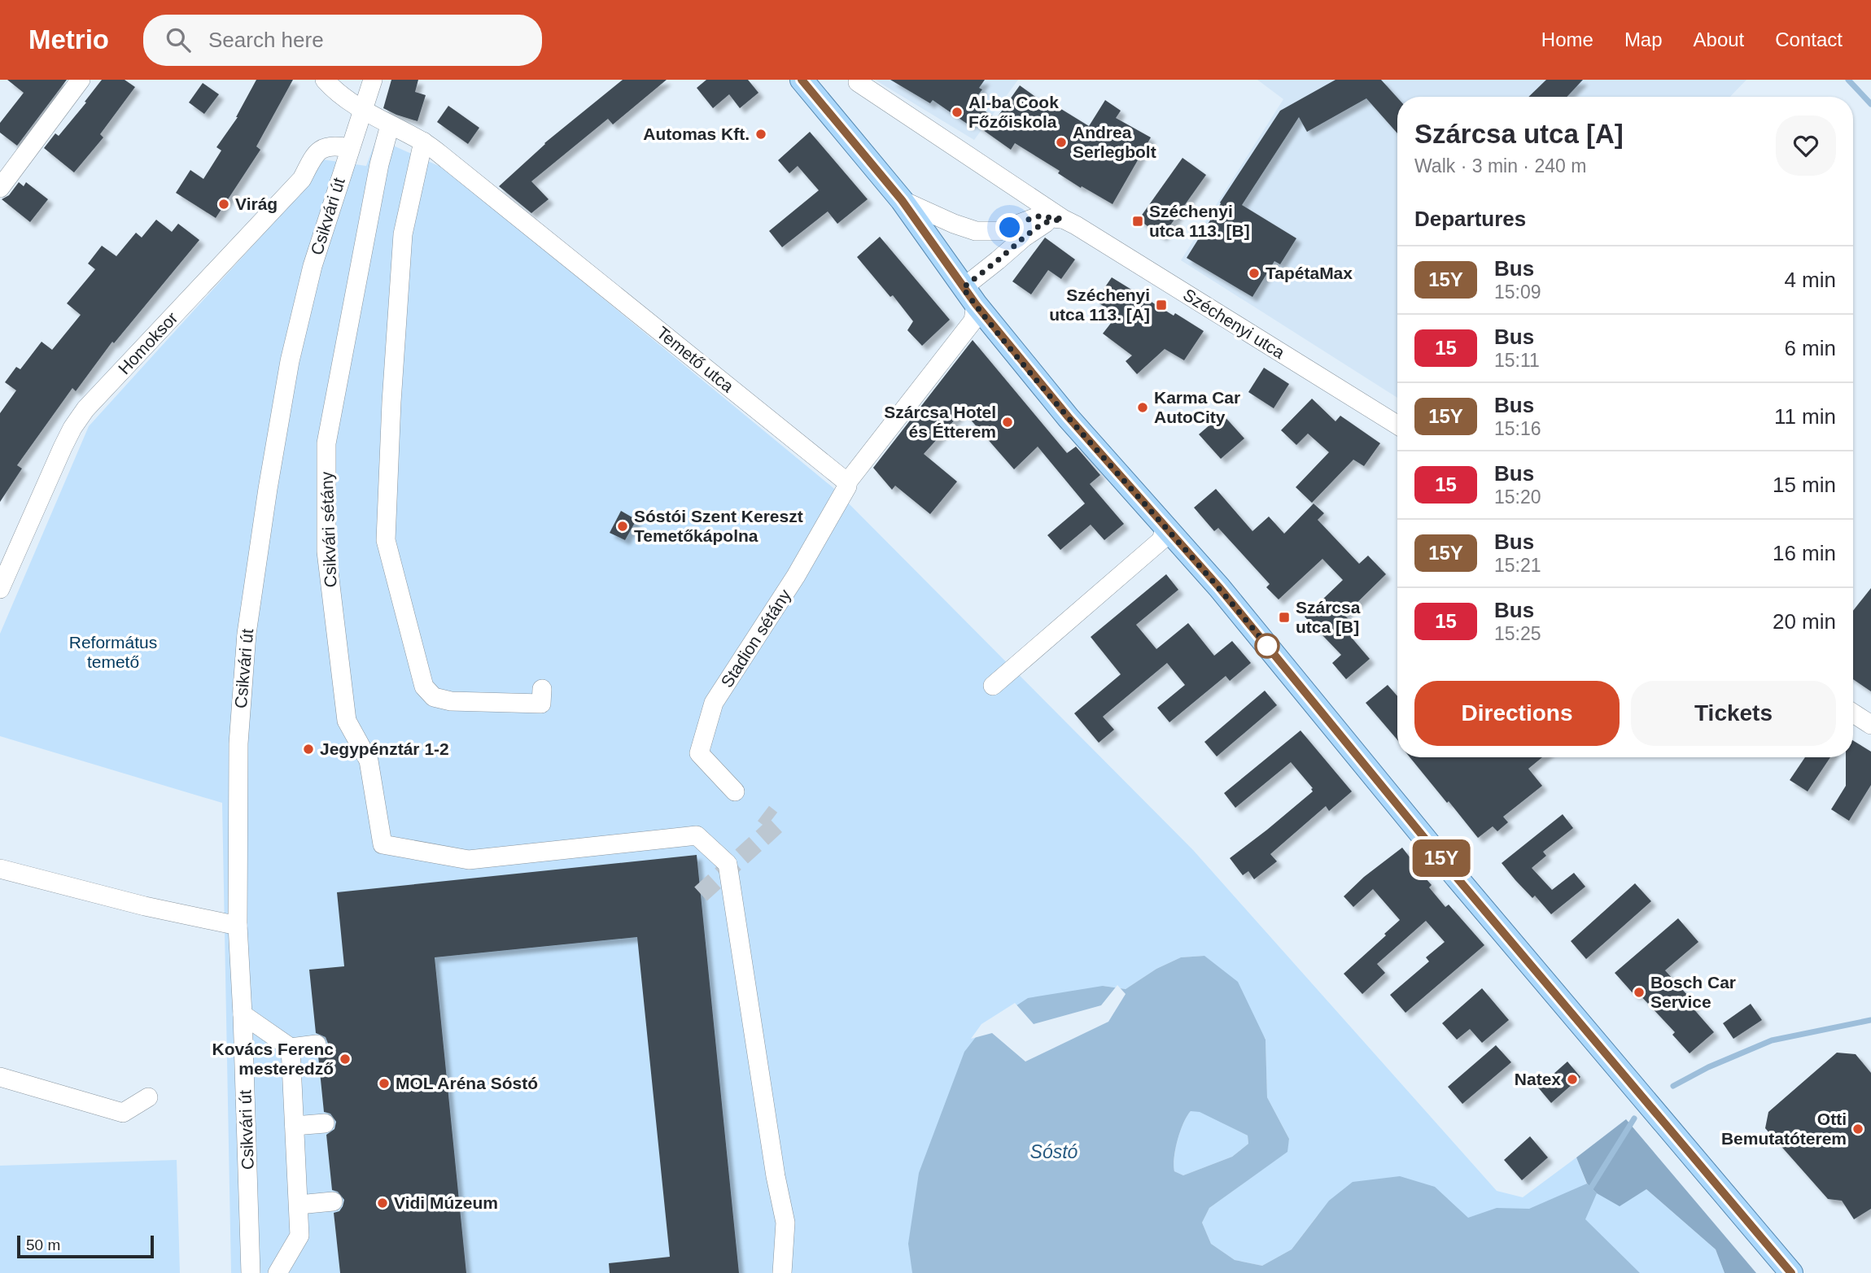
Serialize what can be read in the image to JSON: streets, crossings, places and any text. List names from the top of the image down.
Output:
{
  "streets": {
    "main road": ["Széchenyi utca"],
    "street": [
      "Csikvári út",
      "Homoksor",
      "Temető utca",
      "Csikvári sétány",
      "Stadion sétány"
    ]
  },
  "crossings": [
    ["Csikvári út", "Homoksor"],
    ["Csikvári út", "Temető utca"],
    ["Temető utca", "Csikvári sétány"],
    ["Temető utca", "Stadion sétány"]
  ],
  "water": ["Sóstó"],
  "parks": ["Református temető"],
  "places": {
    "other": [
      "Al-ba Cook Főzőiskola",
      "Automas Kft.",
      "Andrea Serlegbolt",
      "Virág",
      "TapétaMax",
      "Karma Car AutoCity",
      "Szárcsa Hotel és Étterem",
      "Sóstói Szent Kereszt Temetőkápolna",
      "Jegypénztár 1-2",
      "Bosch Car Service",
      "Kovács Ferenc mesteredző",
      "Natex",
      "MOL Aréna Sóstó",
      "Otti Bemutatóterem",
      "Vidi Múzeum"
    ],
    "transit": ["Széchenyi utca 113. [B]", "Széchenyi utca 113. [A]", "Szárcsa utca [B]"]
  },
  "lines": ["bus line 15Y"],
  "scale_bar": "50 m",
  "page": {
    "header": "Metrio",
    "search": "Search here",
    "nav": [
      "Home",
      "Map",
      "About",
      "Contact"
    ],
    "on_map": "15Y",
    "heading": [
      ["Szárcsa utca [A]", "Walk · 3 min · 240 m"],
      "Departures"
    ],
    "list": [
      {
        "mark": "15Y",
        "name": "Bus",
        "note": "15:09",
        "value": "4 min"
      },
      {
        "mark": "15",
        "name": "Bus",
        "note": "15:11",
        "value": "6 min"
      },
      {
        "mark": "15Y",
        "name": "Bus",
        "note": "15:16",
        "value": "11 min"
      },
      {
        "mark": "15",
        "name": "Bus",
        "note": "15:20",
        "value": "15 min"
      },
      {
        "mark": "15Y",
        "name": "Bus",
        "note": "15:21",
        "value": "16 min"
      },
      {
        "mark": "15",
        "name": "Bus",
        "note": "15:25",
        "value": "20 min"
      }
    ],
    "buttons": ["Directions", "Tickets"],
    "scale": "50 m"
  }
}
